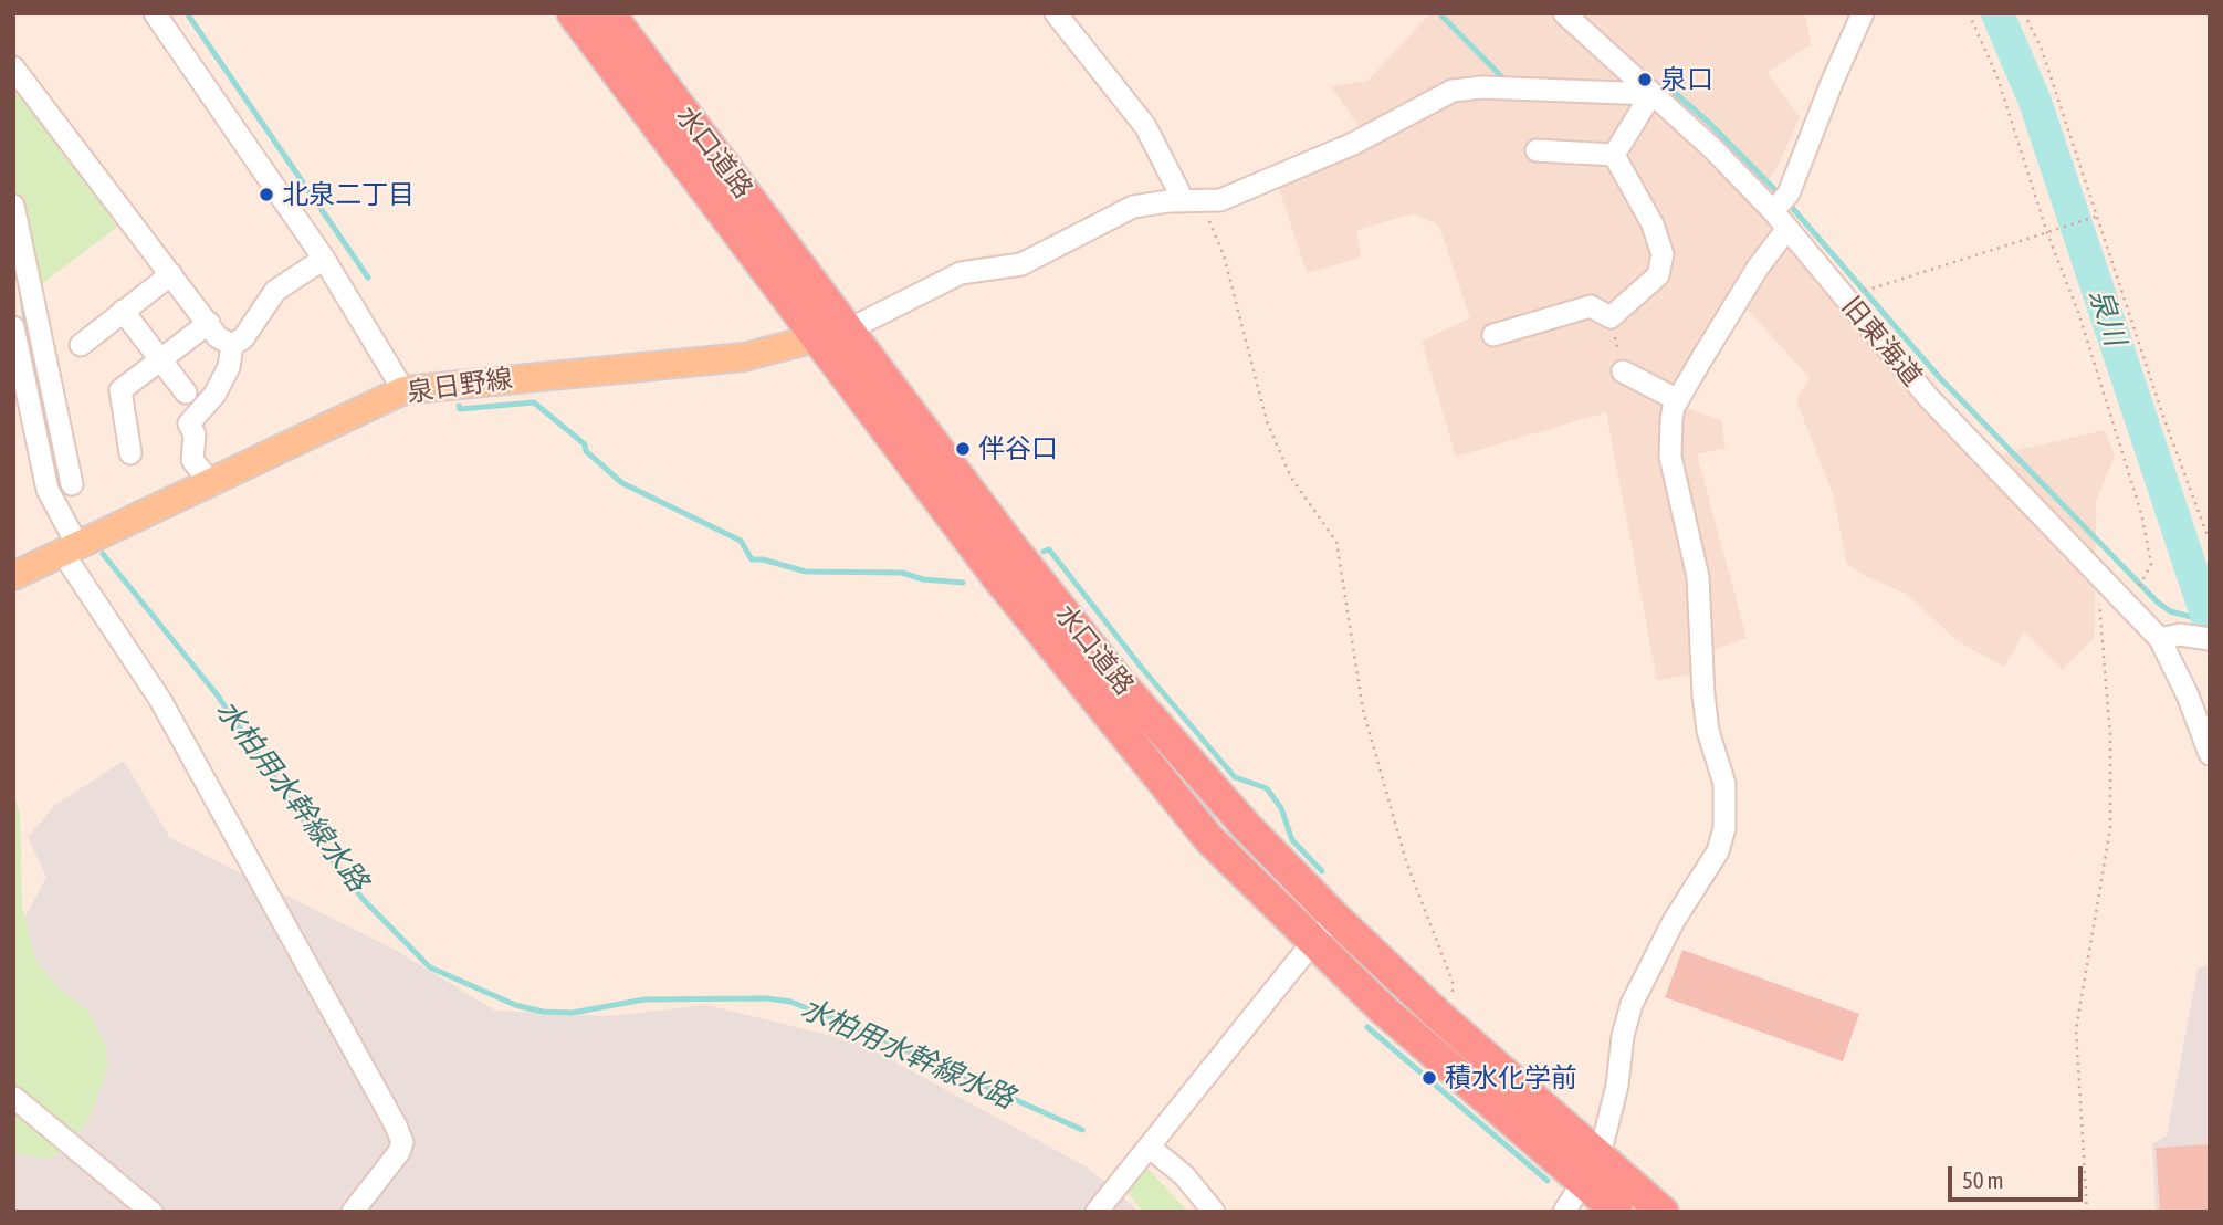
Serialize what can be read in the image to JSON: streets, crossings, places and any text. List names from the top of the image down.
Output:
{
  "streets": {
    "highway": ["水口道路"],
    "main road": ["泉日野線"],
    "street": ["旧東海道"]
  },
  "crossings": [
    ["水口道路", "泉日野線"]
  ],
  "water": ["泉川", "水柏用水幹線水路"],
  "places": [
    "泉口",
    "北泉二丁目",
    "伴谷口",
    "積水化学前"
  ],
  "scale_bar": "50 m"
}
